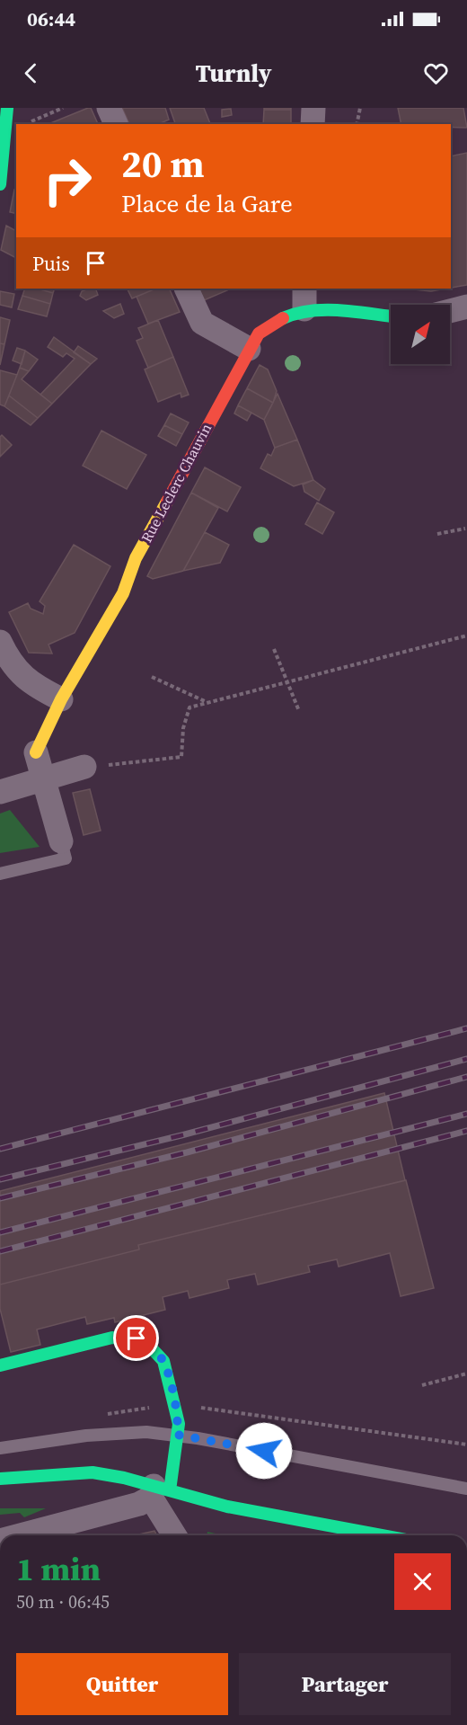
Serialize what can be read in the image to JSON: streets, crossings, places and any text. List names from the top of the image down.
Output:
{
  "streets": {
    "street": ["Rue Leclerc Chauvin"]
  },
  "north": "top right",
  "page": {
    "status": "06:44",
    "header": "Turnly",
    "turn": ["20 m", "Place de la Gare"],
    "then": "Puis",
    "heading": ["1 min", "50 m · 06:45"],
    "buttons": ["Quitter", "Partager"]
  }
}
